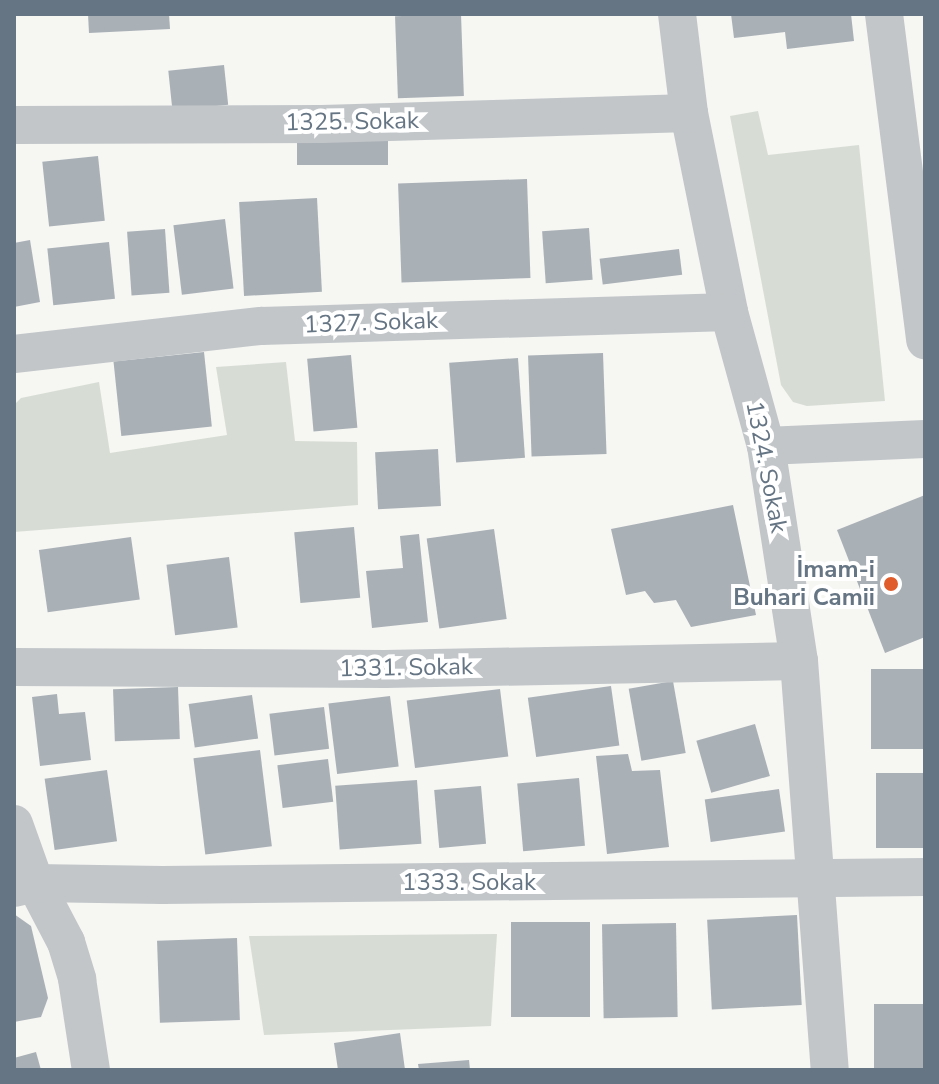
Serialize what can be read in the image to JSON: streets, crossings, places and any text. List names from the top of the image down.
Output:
{
  "streets": {
    "street": [
      "1325. Sokak",
      "1327. Sokak",
      "1324. Sokak",
      "1331. Sokak",
      "1333. Sokak"
    ]
  },
  "crossings": [
    ["1325. Sokak", "1324. Sokak"],
    ["1327. Sokak", "1324. Sokak"],
    ["1324. Sokak", "1331. Sokak"],
    ["1324. Sokak", "1333. Sokak"]
  ],
  "places": ["İmam-i Buhari Camii"]
}
